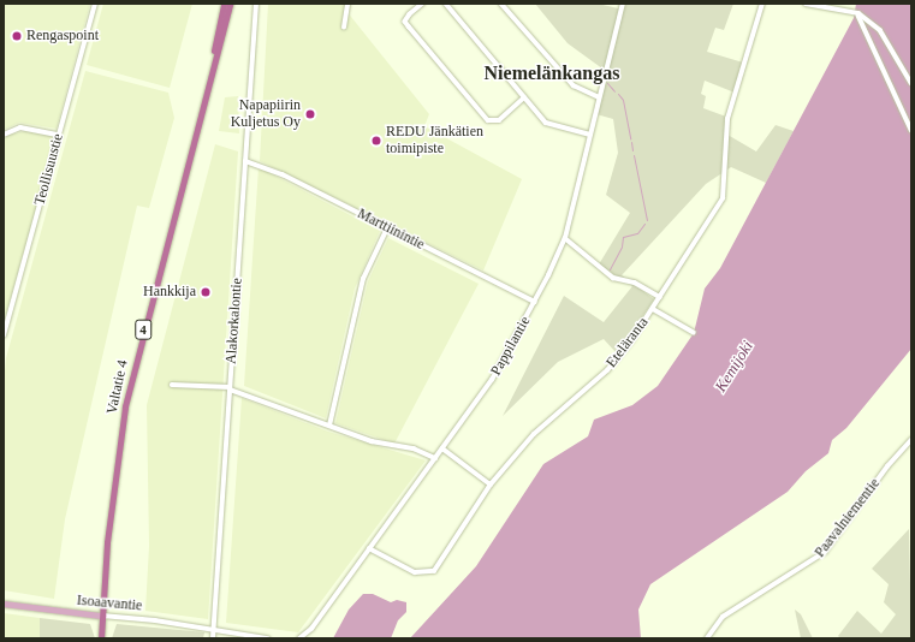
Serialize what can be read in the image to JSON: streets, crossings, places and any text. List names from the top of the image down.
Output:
{
  "streets": {
    "highway": ["4", "Valtatie 4"],
    "main road": ["Isoaavantie"],
    "street": [
      "Teollisuustie",
      "Marttiinintie",
      "Alakorkalontie",
      "Eteläranta",
      "Pappilantie",
      "Paavalniementie"
    ]
  },
  "crossings": [
    ["Marttiinintie", "Alakorkalontie"],
    ["Marttiinintie", "Pappilantie"],
    ["Alakorkalontie", "Isoaavantie"],
    ["Eteläranta", "Pappilantie"],
    ["Valtatie 4", "Isoaavantie"]
  ],
  "districts": ["Niemelänkangas"],
  "water": ["Kemijoki"],
  "places": [
    "Rengaspoint",
    "Napapiirin Kuljetus Oy",
    "REDU Jänkätien toimipiste",
    "Hankkija"
  ]
}
